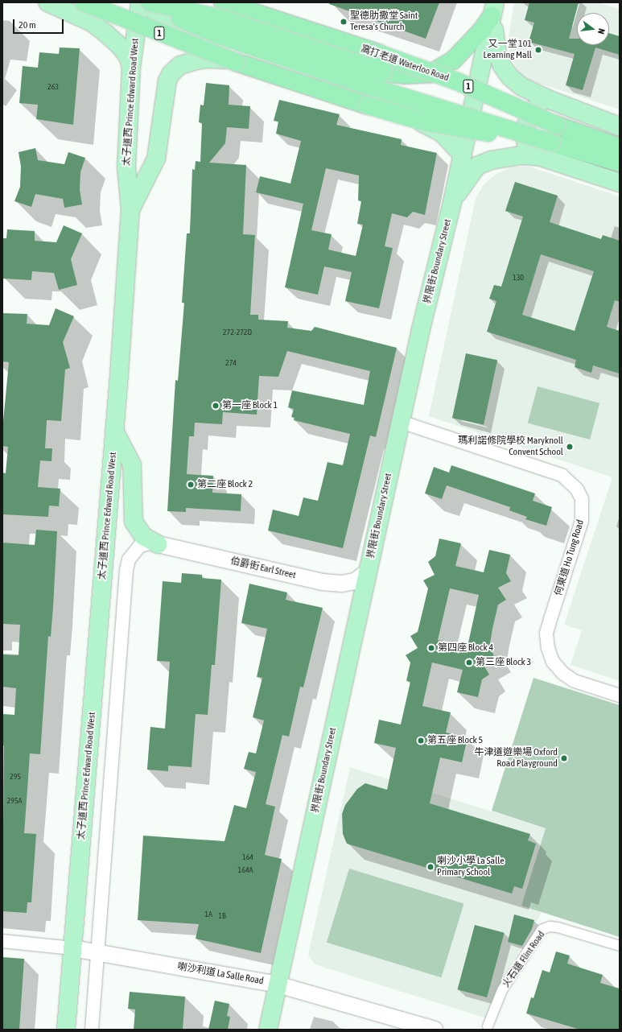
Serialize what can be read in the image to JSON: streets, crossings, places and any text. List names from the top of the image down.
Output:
{
  "streets": {
    "highway": ["1", "窩打老道 Waterloo Road"],
    "main road": ["太子道西 Prince Edward Road West", "界限街 Boundary Street"],
    "street": [
      "何東道 Ho Tung Road",
      "伯爵街 Earl Street",
      "火石道 Flint Road",
      "喇沙利道 La Salle Road"
    ]
  },
  "crossings": [
    ["太子道西 Prince Edward Road West", "喇沙利道 La Salle Road"],
    ["界限街 Boundary Street", "何東道 Ho Tung Road"],
    ["界限街 Boundary Street", "伯爵街 Earl Street"],
    ["界限街 Boundary Street", "喇沙利道 La Salle Road"]
  ],
  "places": [
    "聖德肋撒堂 Saint Teresa's Church",
    "又一堂 101 Learning Mall",
    "第一座 Block 1",
    "瑪利諾修院學校 Maryknoll Convent School",
    "第二座 Block 2",
    "第四座 Block 4",
    "第三座 Block 3",
    "第五座 Block 5",
    "牛津道遊樂場 Oxford Road Playground",
    "喇沙小學 La Salle Primary School"
  ],
  "house_numbers": [
    "263",
    "130",
    "272-272D",
    "274",
    "295",
    "295A",
    "164",
    "164A",
    "1A",
    "1B"
  ],
  "scale_bar": "20 m",
  "north": "right"
}
